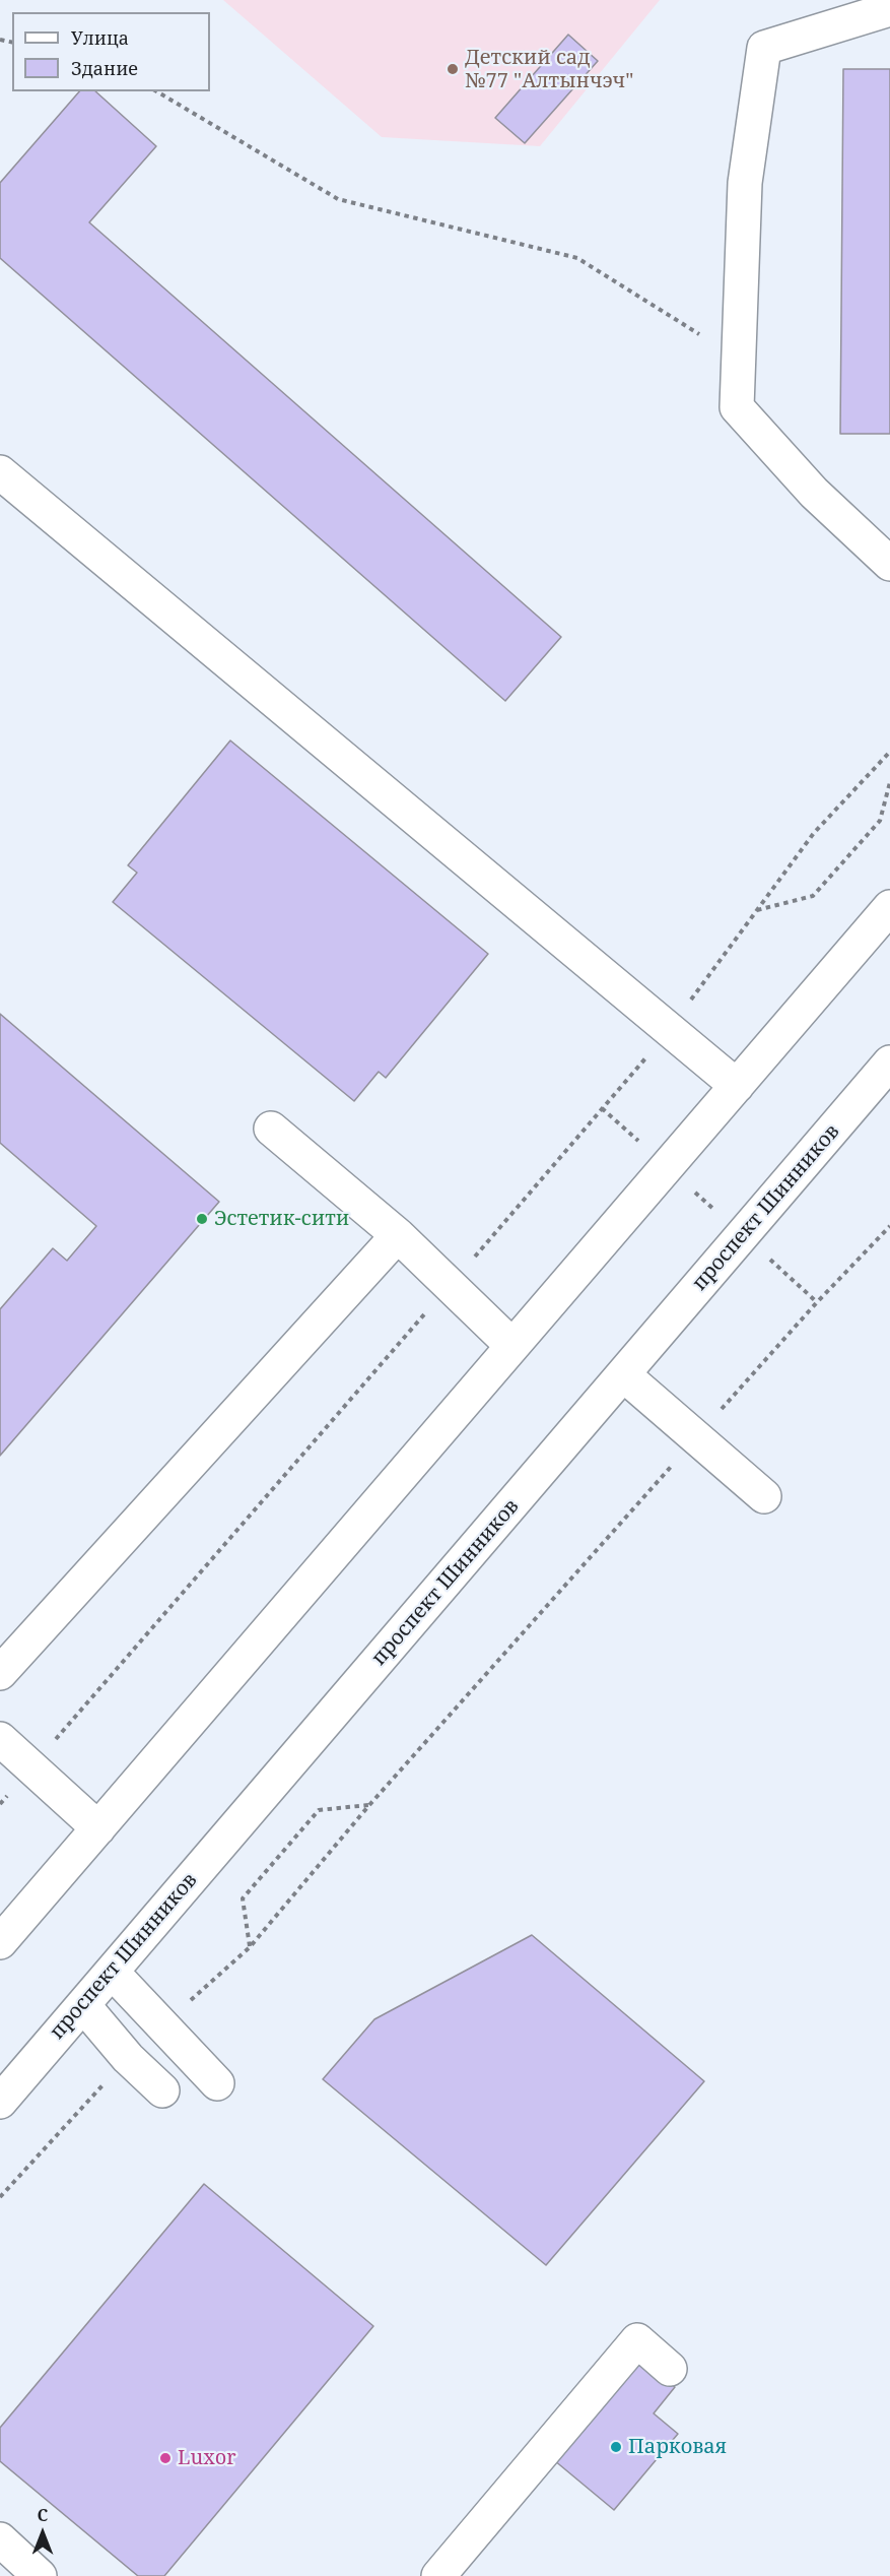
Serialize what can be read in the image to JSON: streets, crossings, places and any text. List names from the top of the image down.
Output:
{
  "streets": {
    "street": ["проспект Шинников"]
  },
  "places": [
    "Детский сад №77 \"Алтынчэч\"",
    "Эстетик-сити",
    "Парковая",
    "Luxor"
  ],
  "legend": ["Улица", "Здание"],
  "north": "top"
}
